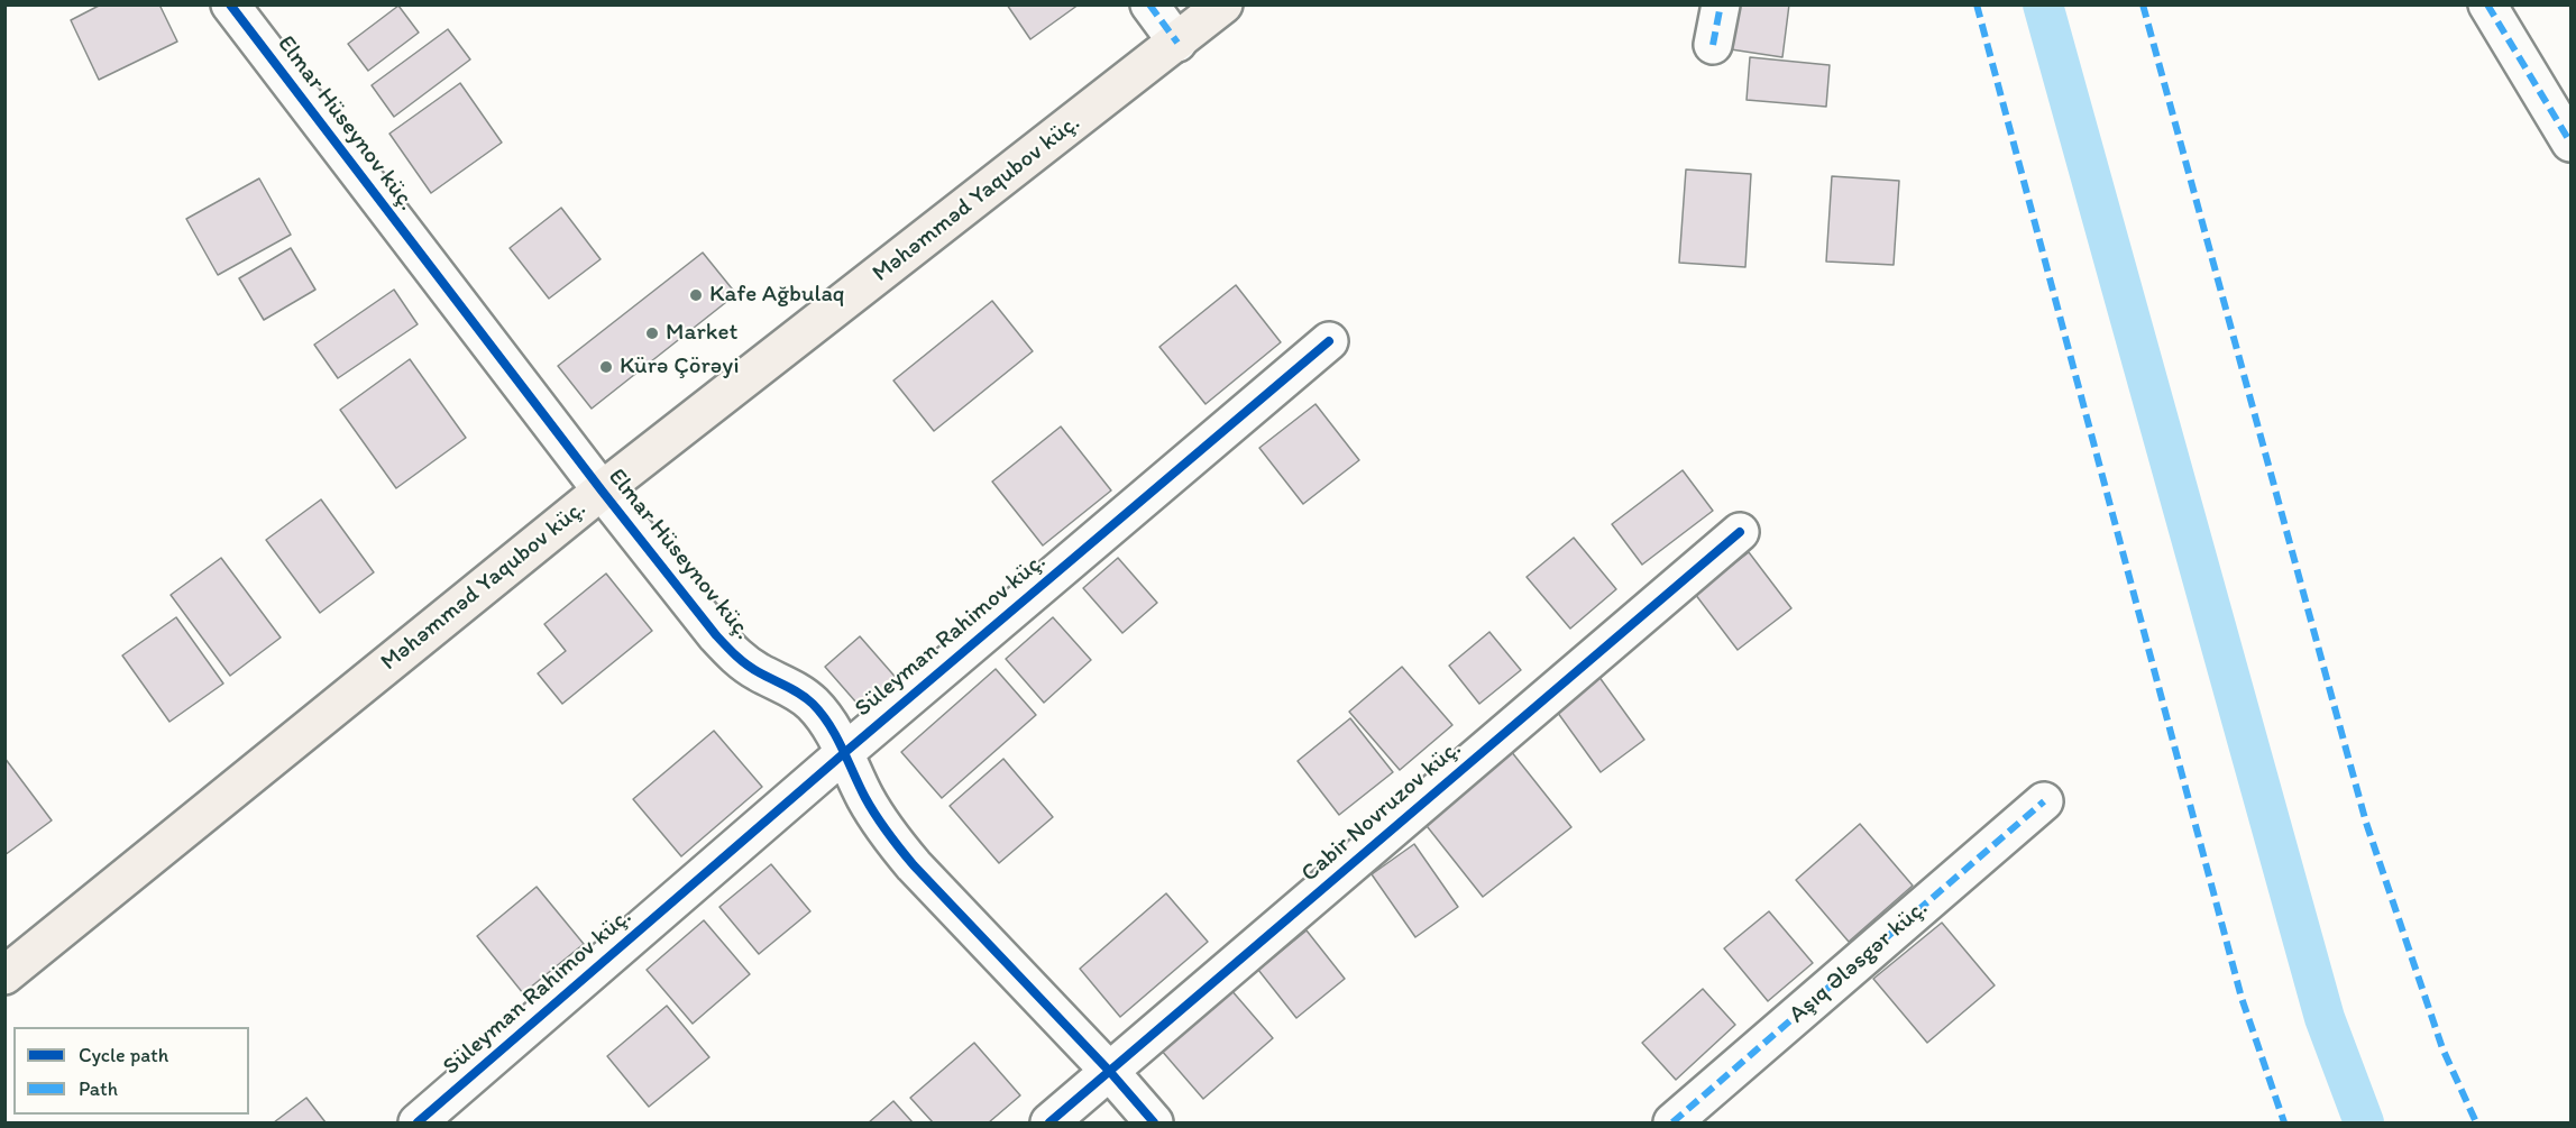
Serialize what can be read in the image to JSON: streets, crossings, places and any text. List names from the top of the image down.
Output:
{
  "streets": {
    "main road": ["Məhəmməd Yaqubov küç."],
    "street": [
      "Elmar Hüseynov küç.",
      "Süleyman Rahimov küç.",
      "Cabir Novruzov küç.",
      "Aşıq Ələsgər küç."
    ]
  },
  "crossings": [
    ["Elmar Hüseynov küç.", "Məhəmməd Yaqubov küç."],
    ["Elmar Hüseynov küç.", "Süleyman Rahimov küç."],
    ["Elmar Hüseynov küç.", "Cabir Novruzov küç."]
  ],
  "places": ["Kafe Ağbulaq", "Market", "Kürə Çörəyi"],
  "legend": ["Cycle path", "Path"]
}
